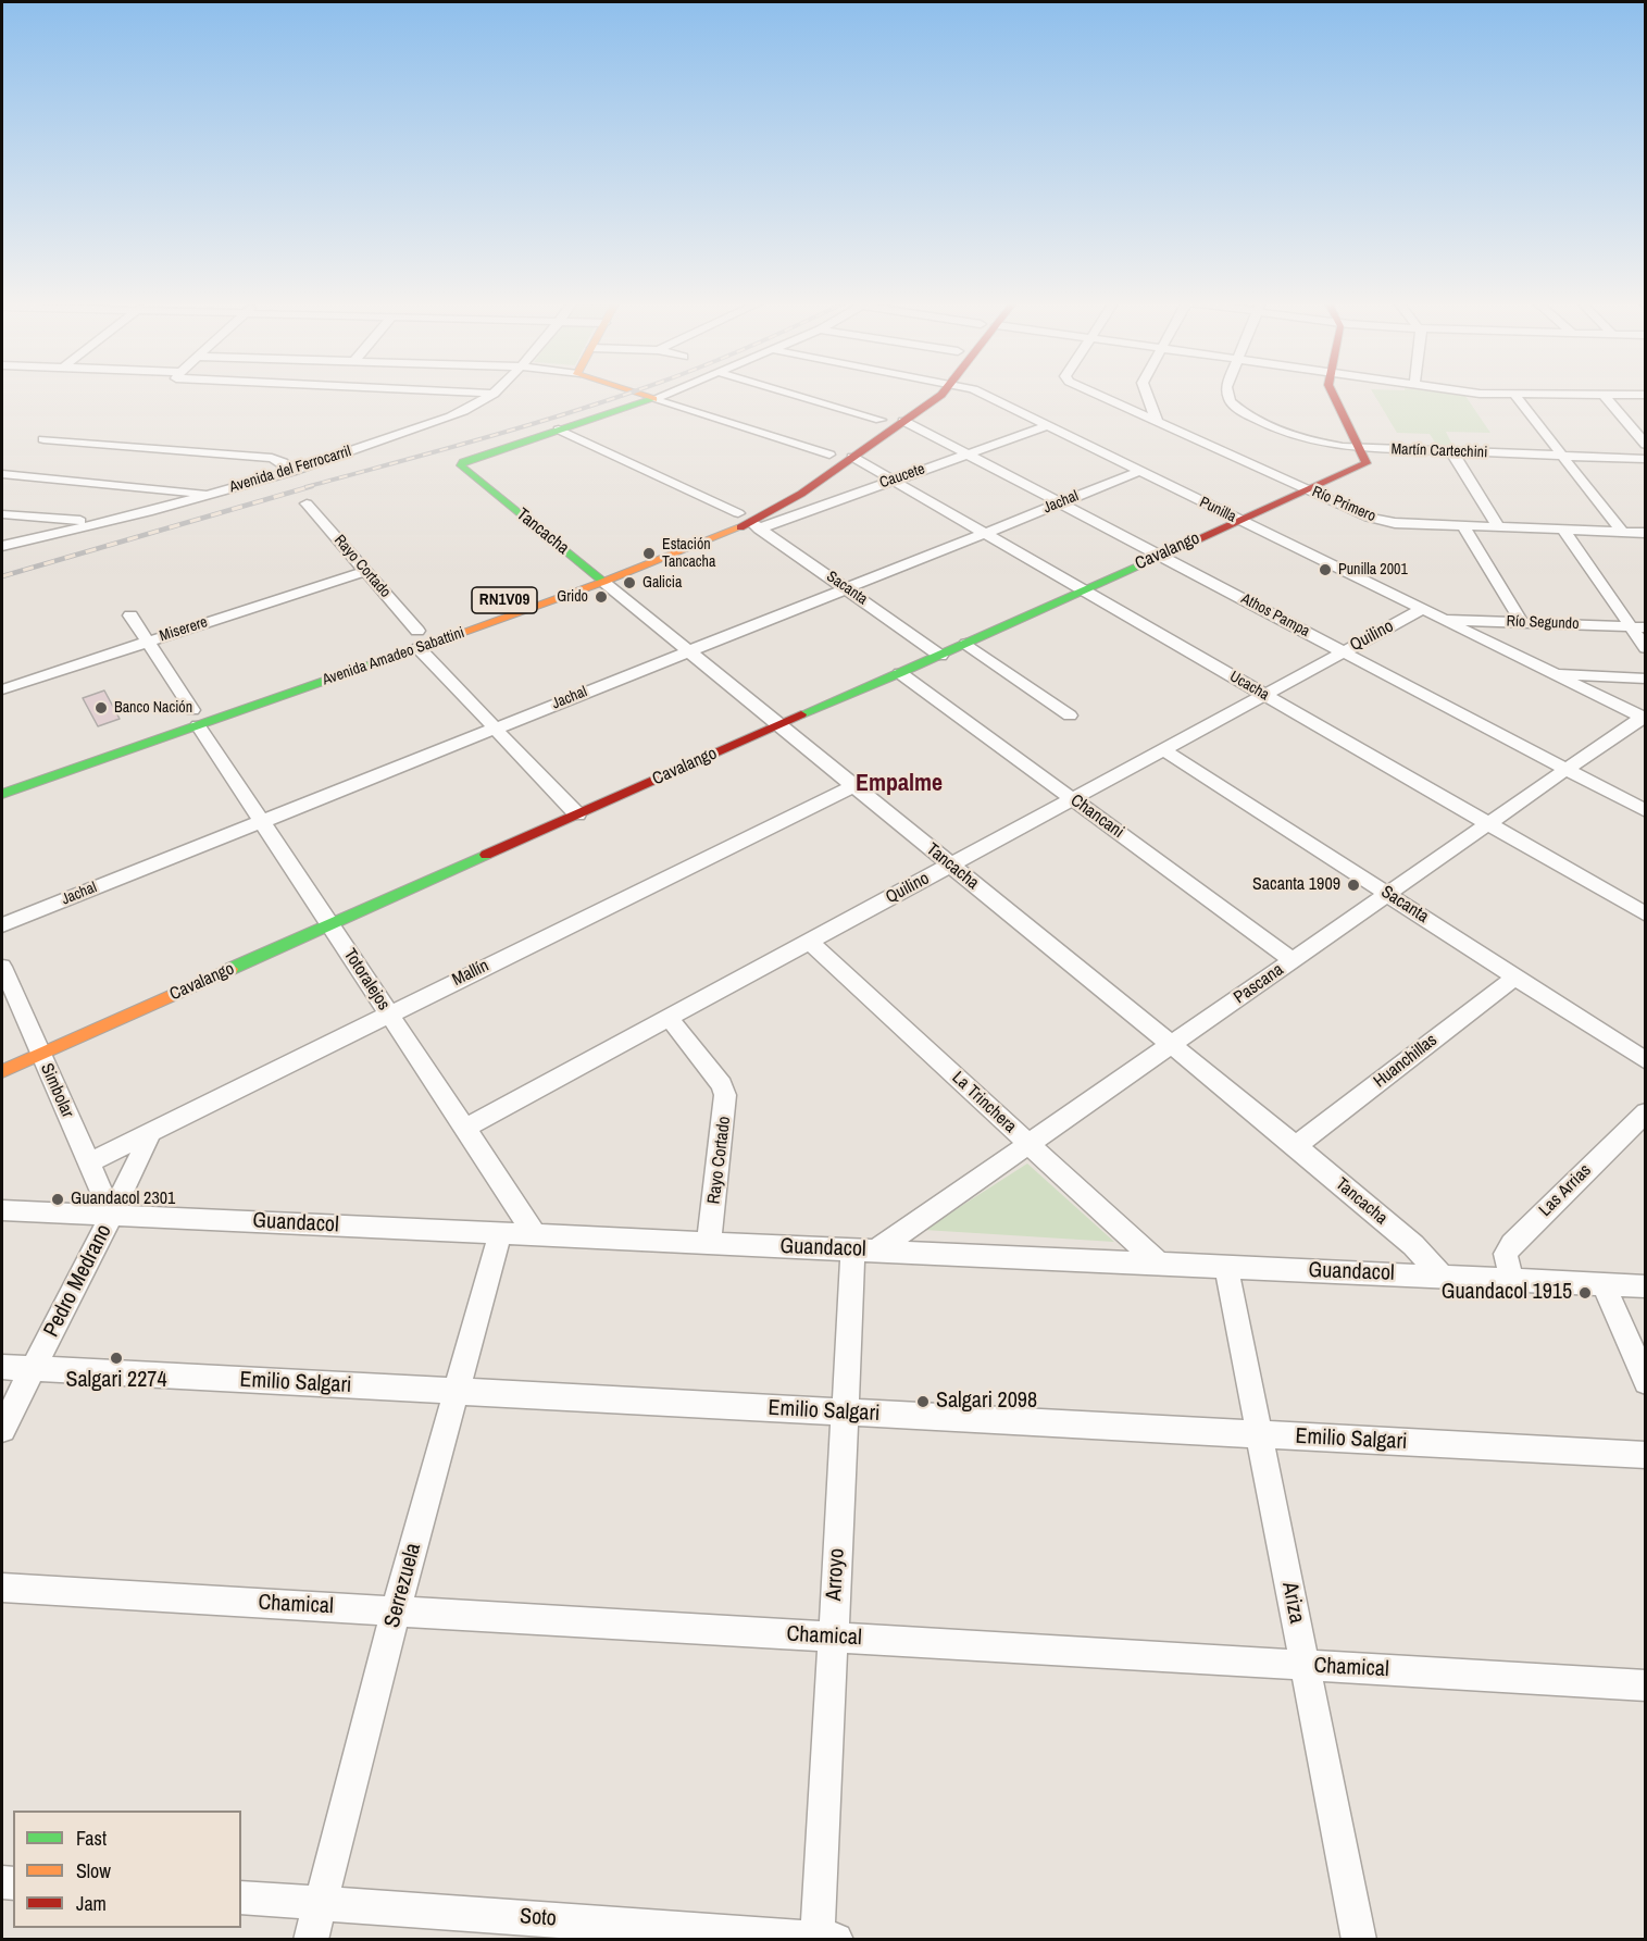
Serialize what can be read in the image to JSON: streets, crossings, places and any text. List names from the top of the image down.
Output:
{
  "streets": {
    "street": [
      "Martín Cartechini",
      "Avenida del Ferrocarril",
      "Caucete",
      "Jachal",
      "Río Primero",
      "Punilla",
      "Tancacha",
      "Cavalango",
      "Rayo Cortado",
      "Sacanta",
      "RN1V09",
      "Athos Pampa",
      "Río Segundo",
      "Miserere",
      "Quilino",
      "Avenida Amadeo Sabattini",
      "Ucacha",
      "Chancani",
      "Mallín",
      "Totoralejos",
      "Pascana",
      "Huanchillas",
      "Simbolar",
      "La Trinchera",
      "Las Arrias",
      "Guandacol",
      "Pedro Medrano",
      "Emilio Salgari",
      "Arroyo",
      "Serrezuela",
      "Ariza",
      "Chamical",
      "Soto"
    ]
  },
  "crossings": [
    ["Martín Cartechini", "Cavalango"],
    ["Caucete", "Punilla"],
    ["Caucete", "Sacanta"],
    ["Caucete", "Athos Pampa"],
    ["Caucete", "Avenida Amadeo Sabattini"],
    ["Caucete", "Ucacha"],
    ["Jachal", "Punilla"],
    ["Jachal", "Tancacha"],
    ["Jachal", "Sacanta"],
    ["Jachal", "Athos Pampa"],
    ["Jachal", "Ucacha"],
    ["Jachal", "Totoralejos"],
    ["Río Primero", "Cavalango"],
    ["Punilla", "Cavalango"],
    ["Punilla", "Río Segundo"],
    ["Punilla", "Quilino"],
    ["Punilla", "Pascana"],
    ["Tancacha", "Cavalango"],
    ["Tancacha", "Quilino"],
    ["Tancacha", "Avenida Amadeo Sabattini"],
    ["Tancacha", "Mallín"],
    ["Tancacha", "Pascana"],
    ["Tancacha", "Huanchillas"],
    ["Tancacha", "Guandacol"],
    ["Cavalango", "Sacanta"],
    ["Cavalango", "Athos Pampa"],
    ["Cavalango", "Ucacha"],
    ["Cavalango", "Chancani"],
    ["Cavalango", "Totoralejos"],
    ["Cavalango", "Simbolar"],
    ["Rayo Cortado", "Miserere"],
    ["Rayo Cortado", "Quilino"],
    ["Rayo Cortado", "Guandacol"],
    ["Sacanta", "Quilino"],
    ["Sacanta", "Avenida Amadeo Sabattini"],
    ["Sacanta", "Pascana"],
    ["Sacanta", "Huanchillas"],
    ["Athos Pampa", "Quilino"],
    ["Athos Pampa", "Avenida Amadeo Sabattini"],
    ["Athos Pampa", "Pascana"],
    ["Miserere", "Totoralejos"],
    ["Quilino", "Ucacha"],
    ["Quilino", "Chancani"],
    ["Quilino", "Totoralejos"],
    ["Quilino", "La Trinchera"],
    ["Avenida Amadeo Sabattini", "Ucacha"],
    ["Avenida Amadeo Sabattini", "Totoralejos"],
    ["Ucacha", "Pascana"],
    ["Chancani", "Pascana"],
    ["Mallín", "Totoralejos"],
    ["Mallín", "Simbolar"],
    ["Mallín", "Pedro Medrano"],
    ["Totoralejos", "Guandacol"],
    ["Pascana", "La Trinchera"],
    ["Pascana", "Guandacol"],
    ["Pascana", "Arroyo"],
    ["Simbolar", "Guandacol"],
    ["Simbolar", "Pedro Medrano"],
    ["La Trinchera", "Guandacol"],
    ["Las Arrias", "Guandacol"],
    ["Guandacol", "Pedro Medrano"],
    ["Guandacol", "Arroyo"],
    ["Guandacol", "Serrezuela"],
    ["Guandacol", "Ariza"],
    ["Pedro Medrano", "Emilio Salgari"],
    ["Emilio Salgari", "Arroyo"],
    ["Emilio Salgari", "Serrezuela"],
    ["Emilio Salgari", "Ariza"],
    ["Arroyo", "Chamical"],
    ["Arroyo", "Soto"],
    ["Serrezuela", "Chamical"],
    ["Serrezuela", "Soto"],
    ["Ariza", "Chamical"]
  ],
  "districts": ["Empalme"],
  "places": [
    "Estación Tancacha",
    "Punilla 2001",
    "Galicia",
    "Grido",
    "Banco Nación",
    "Sacanta 1909",
    "Guandacol 2301",
    "Guandacol 1915",
    "Salgari 2274",
    "Salgari 2098"
  ],
  "legend": ["Fast", "Slow", "Jam"]
}
